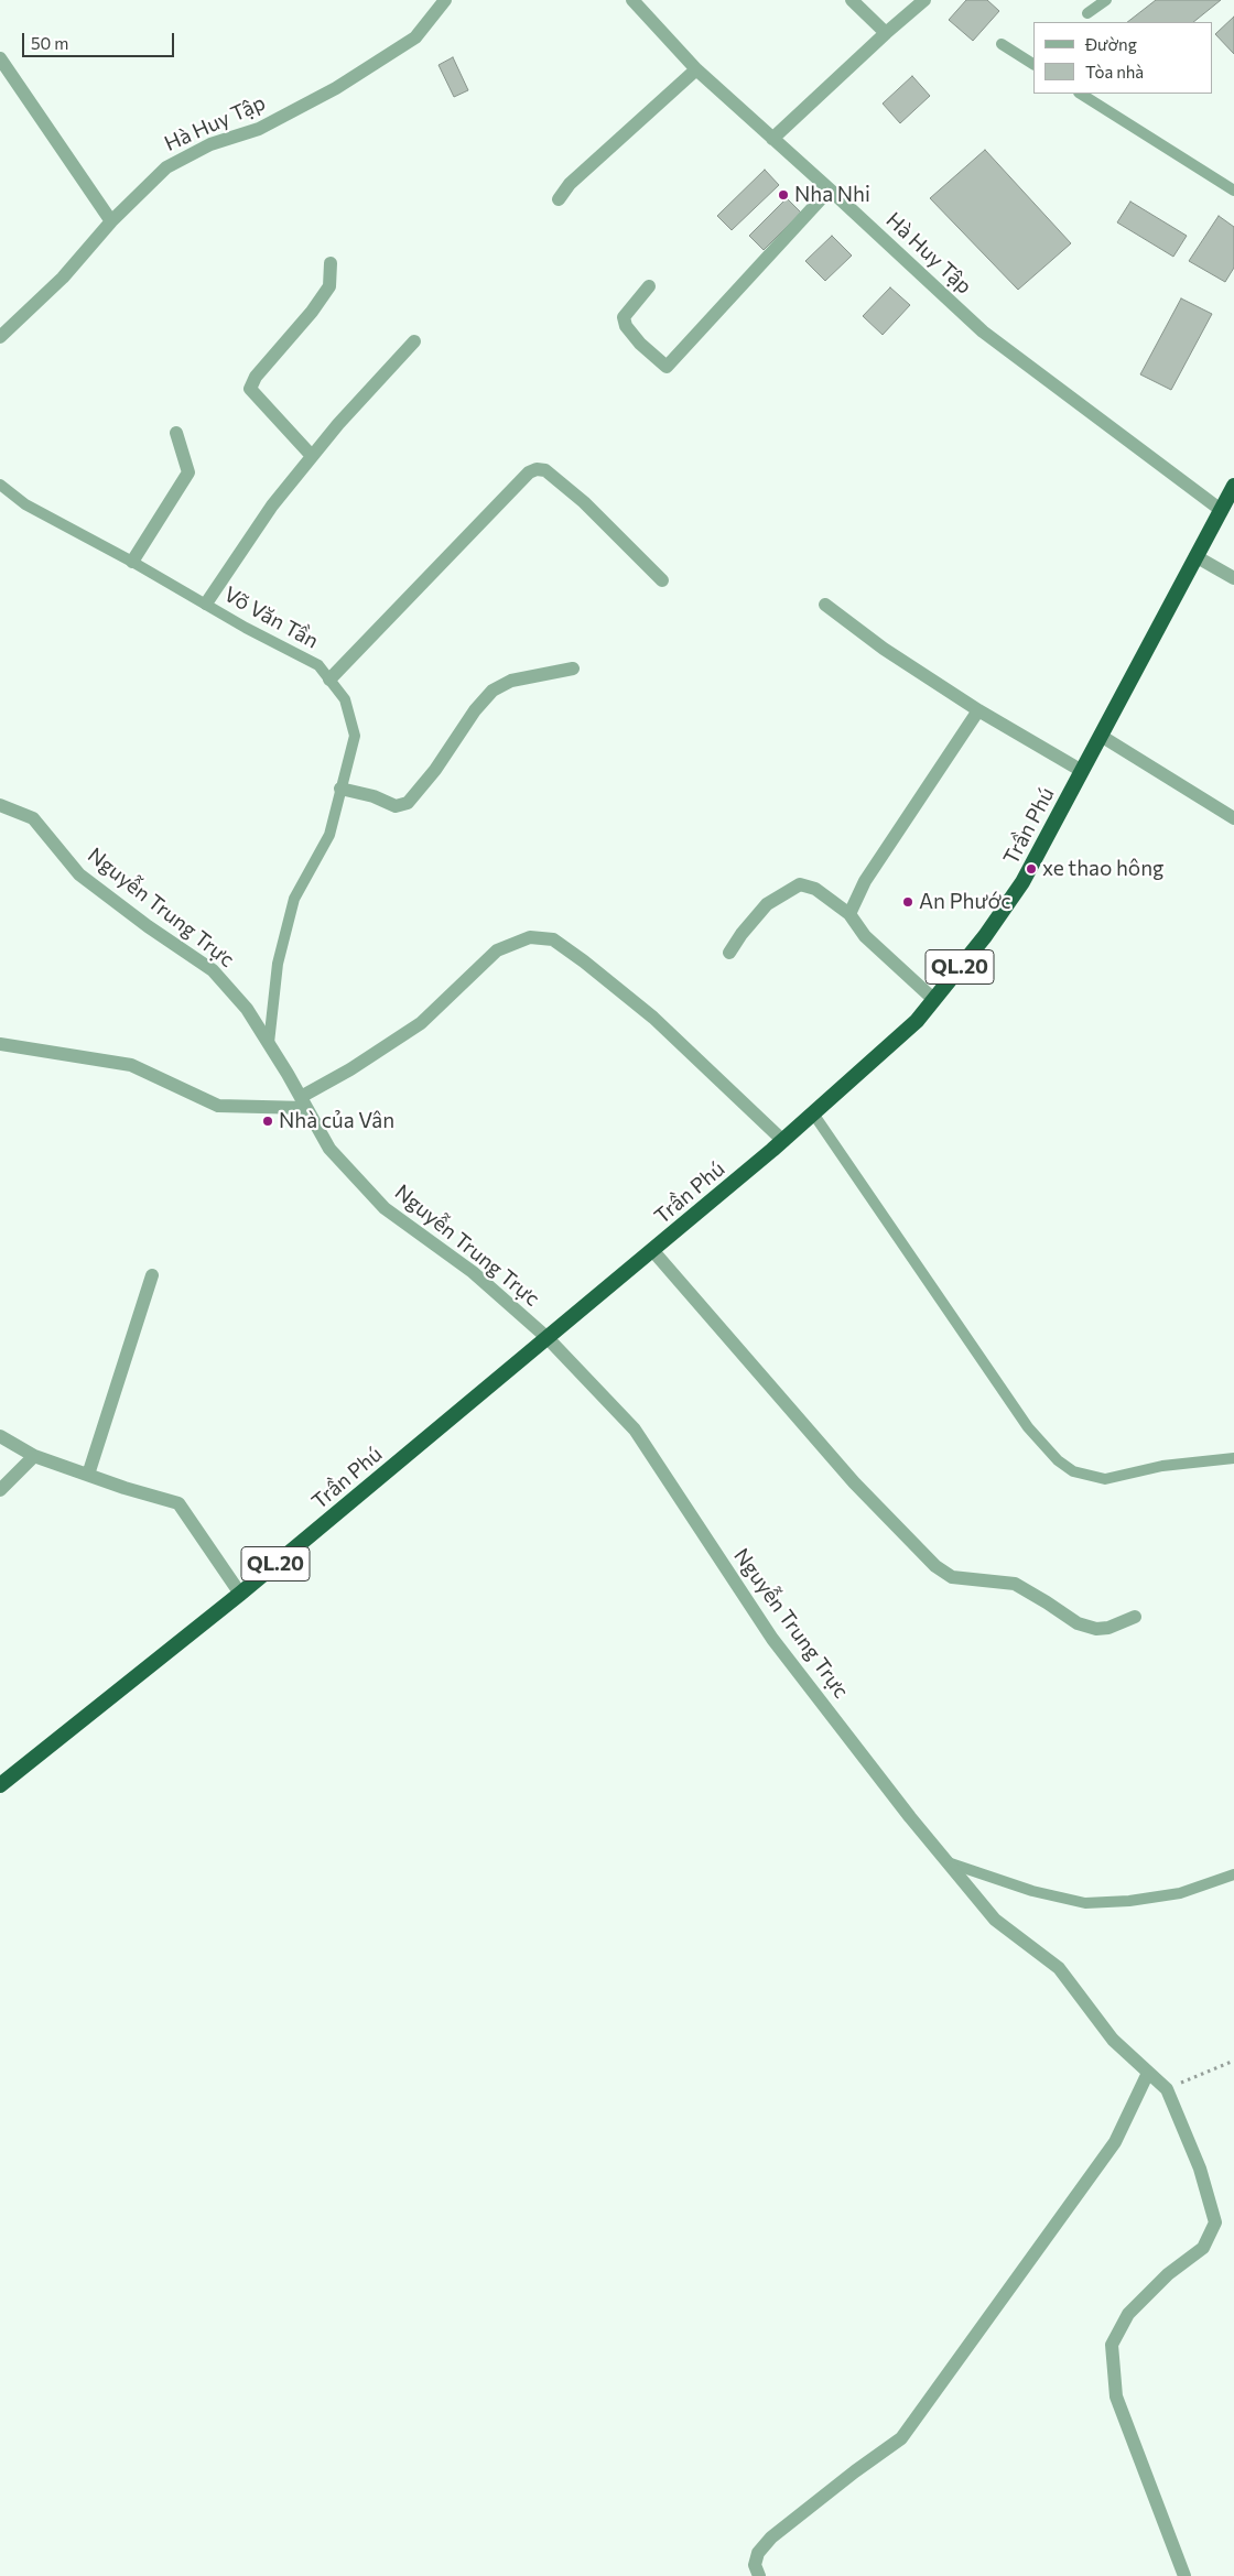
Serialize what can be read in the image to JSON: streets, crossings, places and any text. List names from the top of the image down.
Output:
{
  "streets": {
    "highway": ["Trần Phú", "QL.20"],
    "street": ["Hà Huy Tập", "Nguyễn Trung Trực"],
    "lane": ["Võ Văn Tần"]
  },
  "crossings": [
    ["Hà Huy Tập", "Trần Phú"],
    ["Võ Văn Tần", "Nguyễn Trung Trực"],
    ["Trần Phú", "Nguyễn Trung Trực"]
  ],
  "places": [
    "Nha Nhi",
    "xe thao hông",
    "An Phước",
    "Nhà của Vân"
  ],
  "legend": ["Đường", "Tòa nhà"],
  "scale_bar": "50 m"
}
